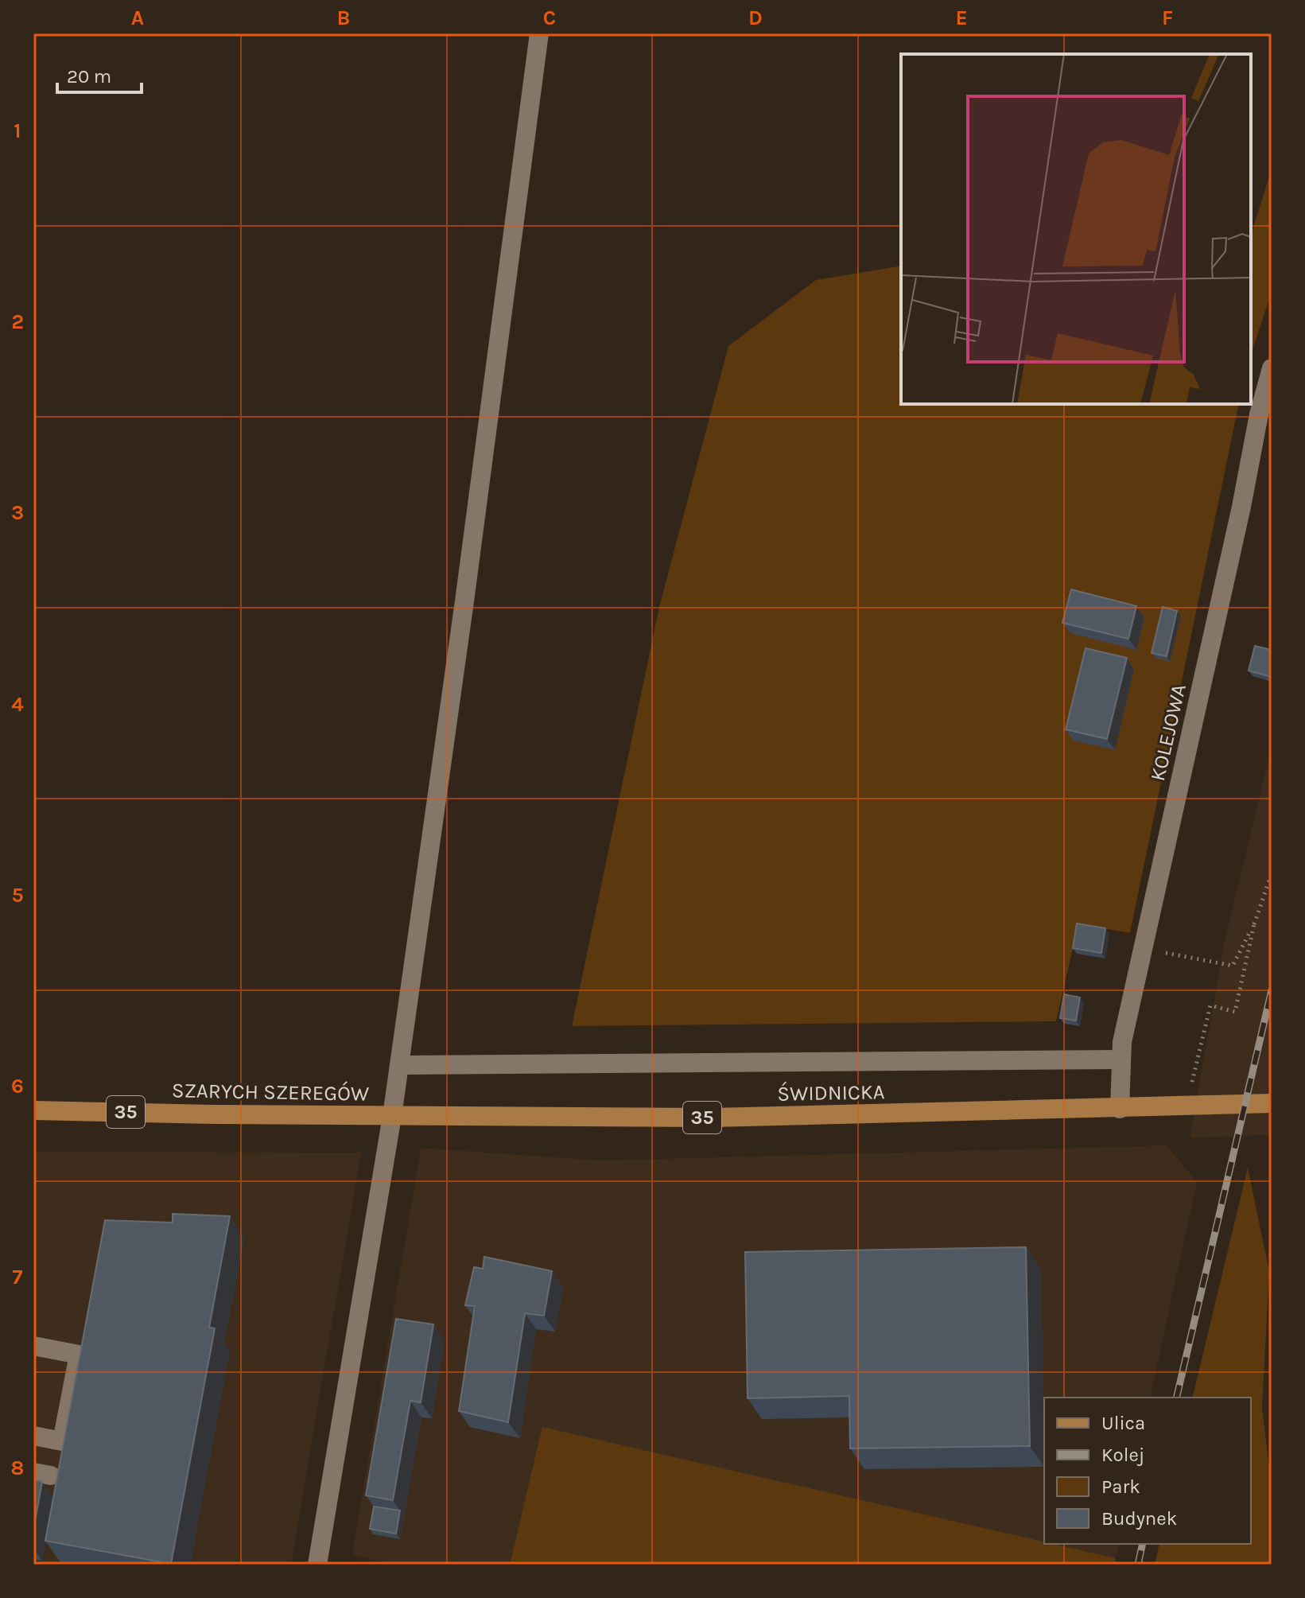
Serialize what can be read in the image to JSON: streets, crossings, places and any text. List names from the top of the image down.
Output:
{
  "streets": {
    "main road": ["SZARYCH SZEREGÓW", "ŚWIDNICKA", "35"],
    "street": ["KOLEJOWA"]
  },
  "crossings": [
    ["KOLEJOWA", "ŚWIDNICKA"],
    ["SZARYCH SZEREGÓW", "ŚWIDNICKA"]
  ],
  "legend": [
    "Ulica",
    "Kolej",
    "Park",
    "Budynek"
  ],
  "scale_bar": "20 m",
  "grid": {
    "columns": [
      "A",
      "B",
      "C",
      "D",
      "E",
      "F"
    ],
    "rows": [
      "1",
      "2",
      "3",
      "4",
      "5",
      "6",
      "7",
      "8"
    ]
  }
}
